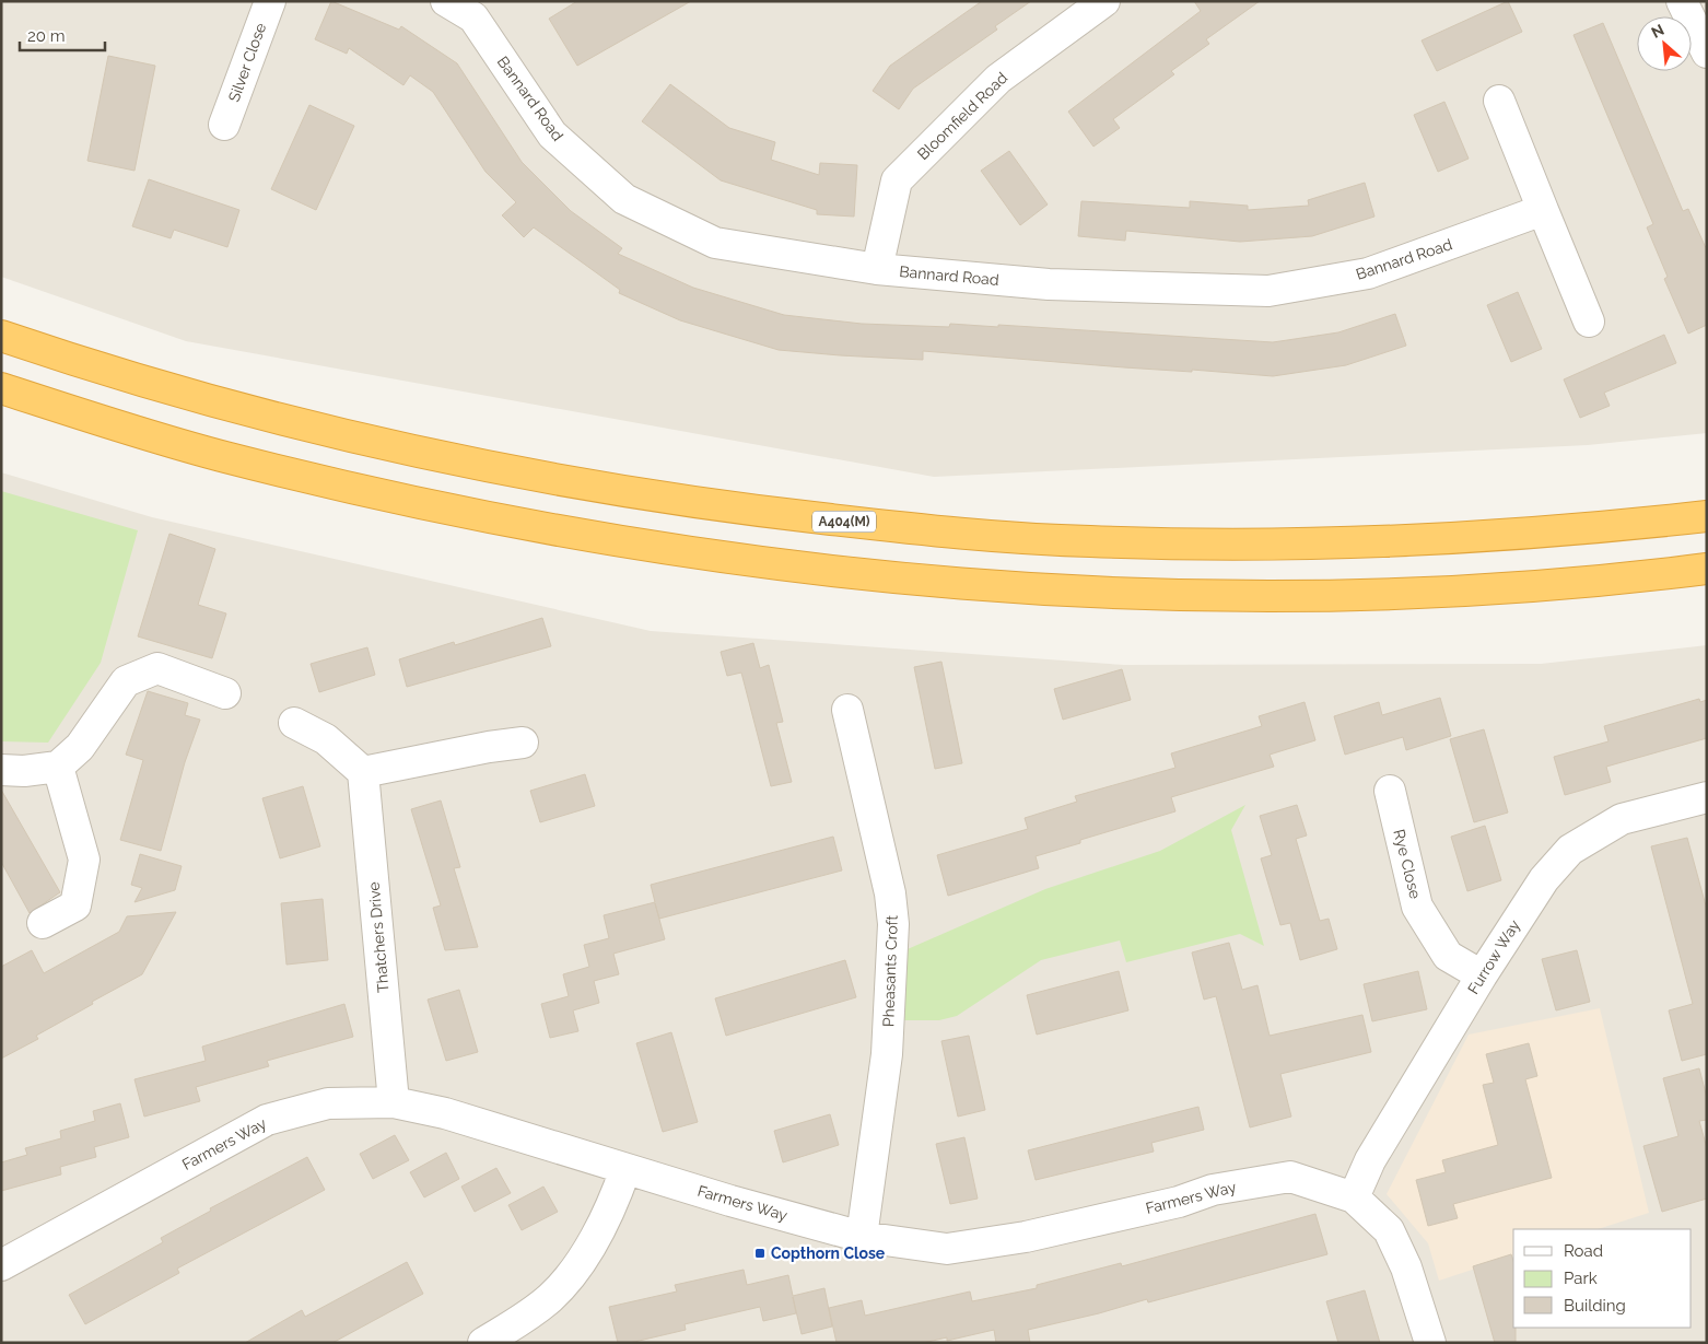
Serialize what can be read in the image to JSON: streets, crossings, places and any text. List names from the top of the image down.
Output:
{
  "streets": {
    "highway": ["A404(M)"],
    "street": [
      "Silver Close",
      "Bannard Road",
      "Bloomfield Road",
      "Rye Close",
      "Thatchers Drive",
      "Furrow Way",
      "Pheasants Croft",
      "Farmers Way"
    ]
  },
  "crossings": [
    ["Bannard Road", "Bloomfield Road"],
    ["Rye Close", "Furrow Way"],
    ["Thatchers Drive", "Farmers Way"],
    ["Furrow Way", "Farmers Way"],
    ["Pheasants Croft", "Farmers Way"]
  ],
  "places": {
    "transit": ["Copthorn Close"]
  },
  "legend": ["Road", "Park", "Building"],
  "scale_bar": "20 m",
  "north": "top left"
}
